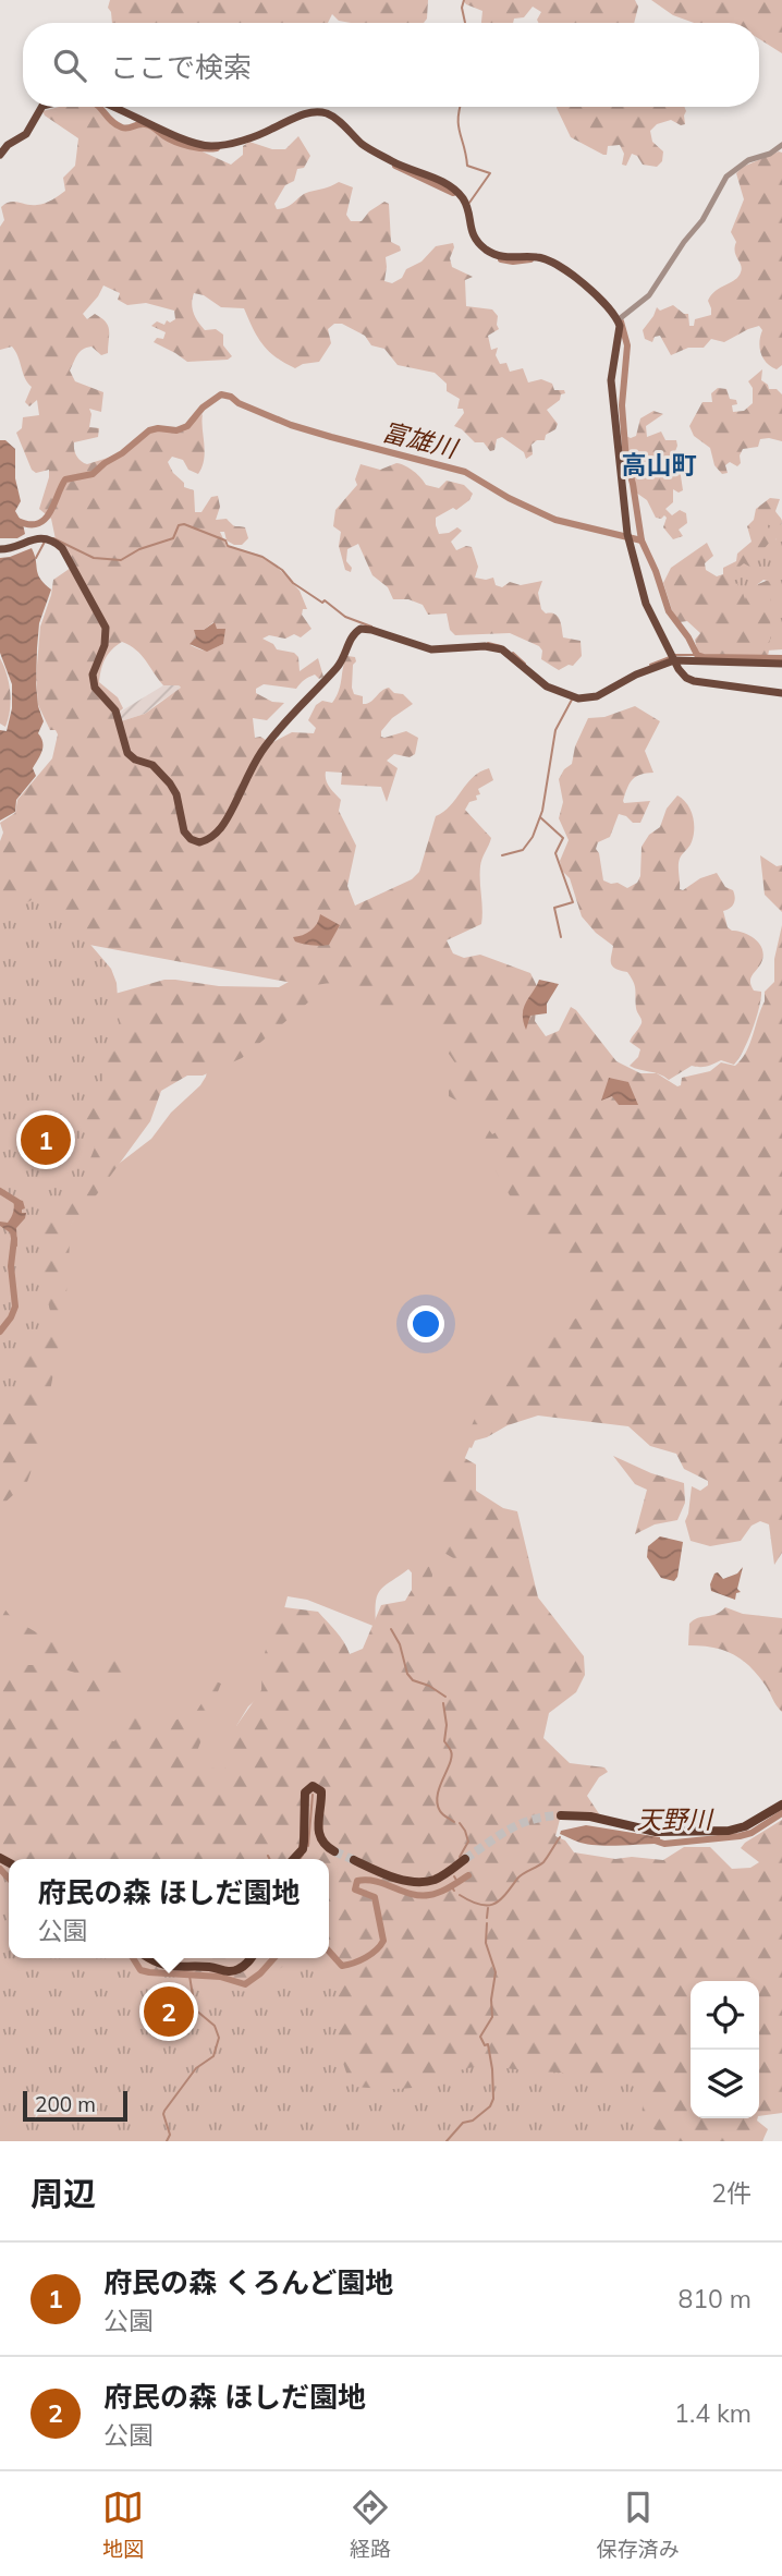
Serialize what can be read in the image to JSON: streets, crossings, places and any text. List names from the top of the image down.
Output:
{
  "districts": ["高山町"],
  "water": ["富雄川", "天野川"],
  "scale_bar": "200 m",
  "page": {
    "search": "ここで検索",
    "pins": ["1", "2"],
    "popup": ["府民の森 ほしだ園地", "公園"],
    "scale": "200 m",
    "heading": ["周辺", "2件"],
    "list": [
      {
        "mark": "1",
        "name": "府民の森 くろんど園地",
        "note": "公園",
        "value": "810 m"
      },
      {
        "mark": "2",
        "name": "府民の森 ほしだ園地",
        "note": "公園",
        "value": "1.4 km"
      }
    ],
    "nav": ["地図", "経路", "保存済み"]
  }
}
